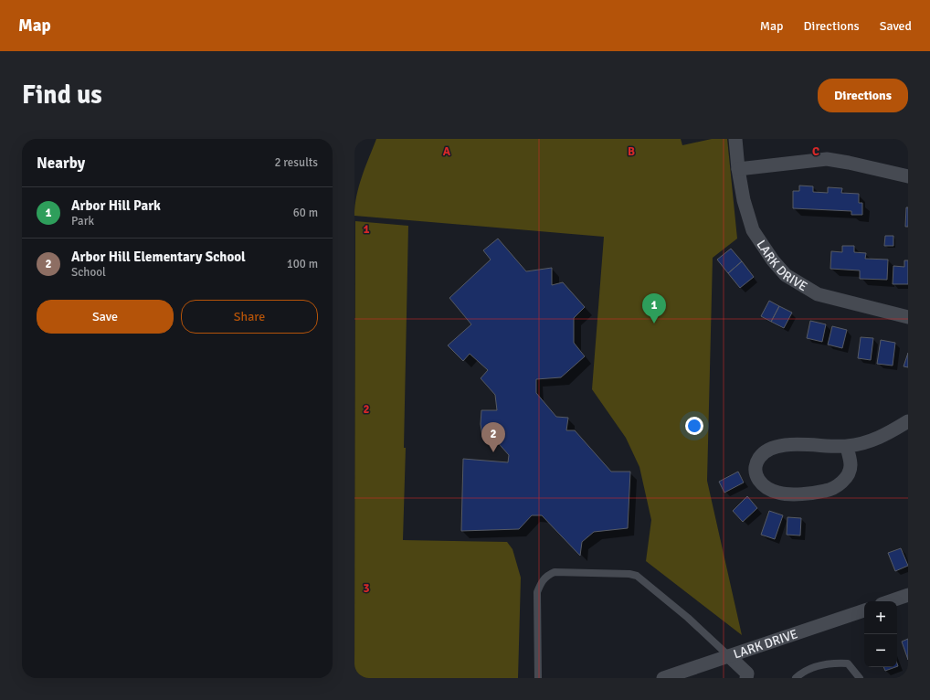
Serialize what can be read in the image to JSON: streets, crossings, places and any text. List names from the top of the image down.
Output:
{
  "streets": {
    "street": ["LARK DRIVE"]
  },
  "page": {
    "header": "Map",
    "nav": ["Map", "Directions", "Saved"],
    "buttons": [
      "Directions",
      ["Save", "Share"]
    ],
    "title": "Find us",
    "heading": ["Nearby", "2 results"],
    "list": [
      {
        "mark": "1",
        "name": "Arbor Hill Park",
        "note": "Park",
        "value": "60 m"
      },
      {
        "mark": "2",
        "name": "Arbor Hill Elementary School",
        "note": "School",
        "value": "100 m"
      }
    ],
    "pins": ["1", "2"],
    "map_buttons": ["+", "−"]
  },
  "grid": {
    "columns": ["A", "B", "C"],
    "rows": ["1", "2", "3"]
  }
}
